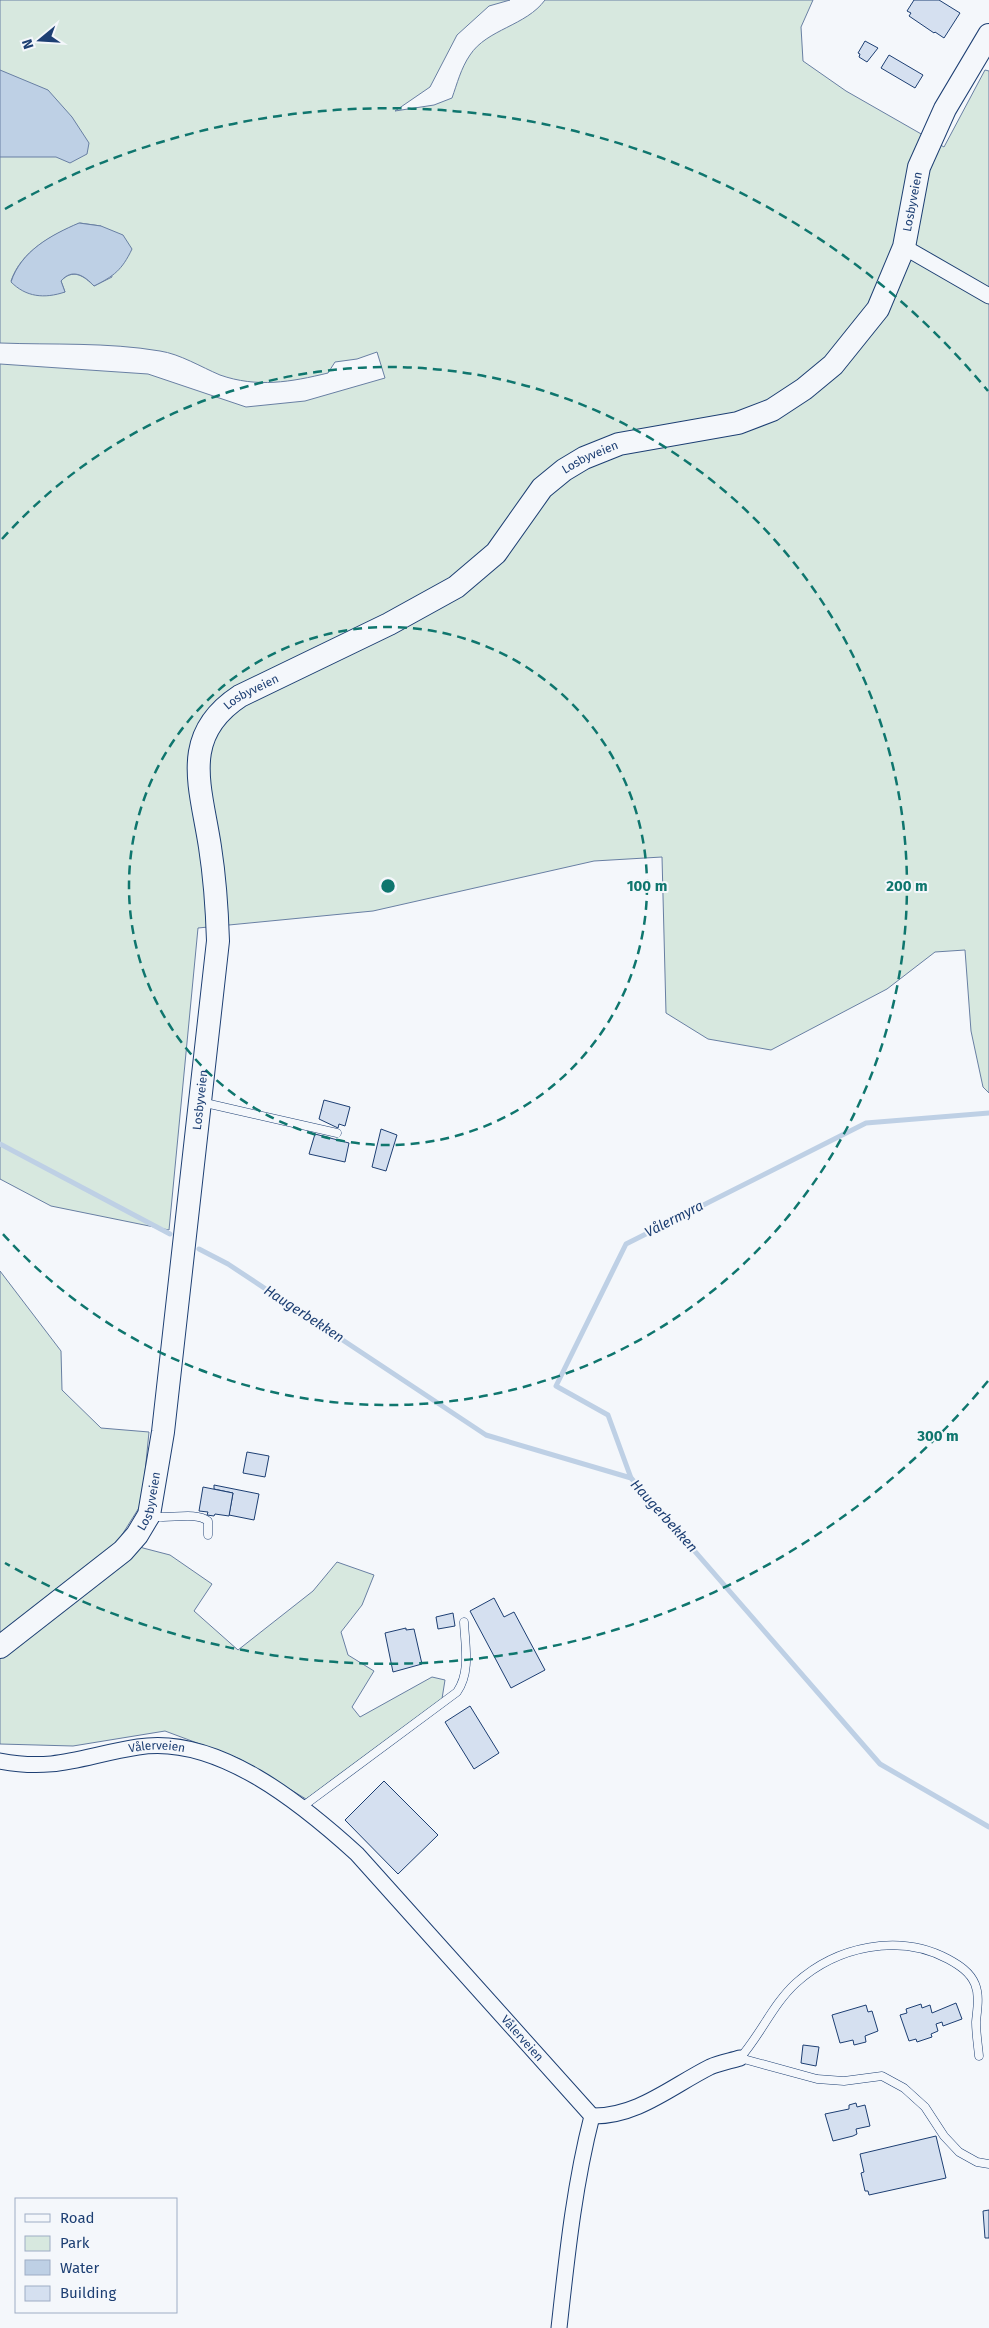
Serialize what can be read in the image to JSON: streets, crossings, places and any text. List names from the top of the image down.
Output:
{
  "streets": {
    "main road": ["Losbyveien"],
    "street": ["Vålerveien"]
  },
  "water": ["Vålermyra", "Haugerbekken"],
  "legend": [
    "Road",
    "Park",
    "Water",
    "Building"
  ],
  "north": "left",
  "rings": ["100 m", "200 m", "300 m"]
}
